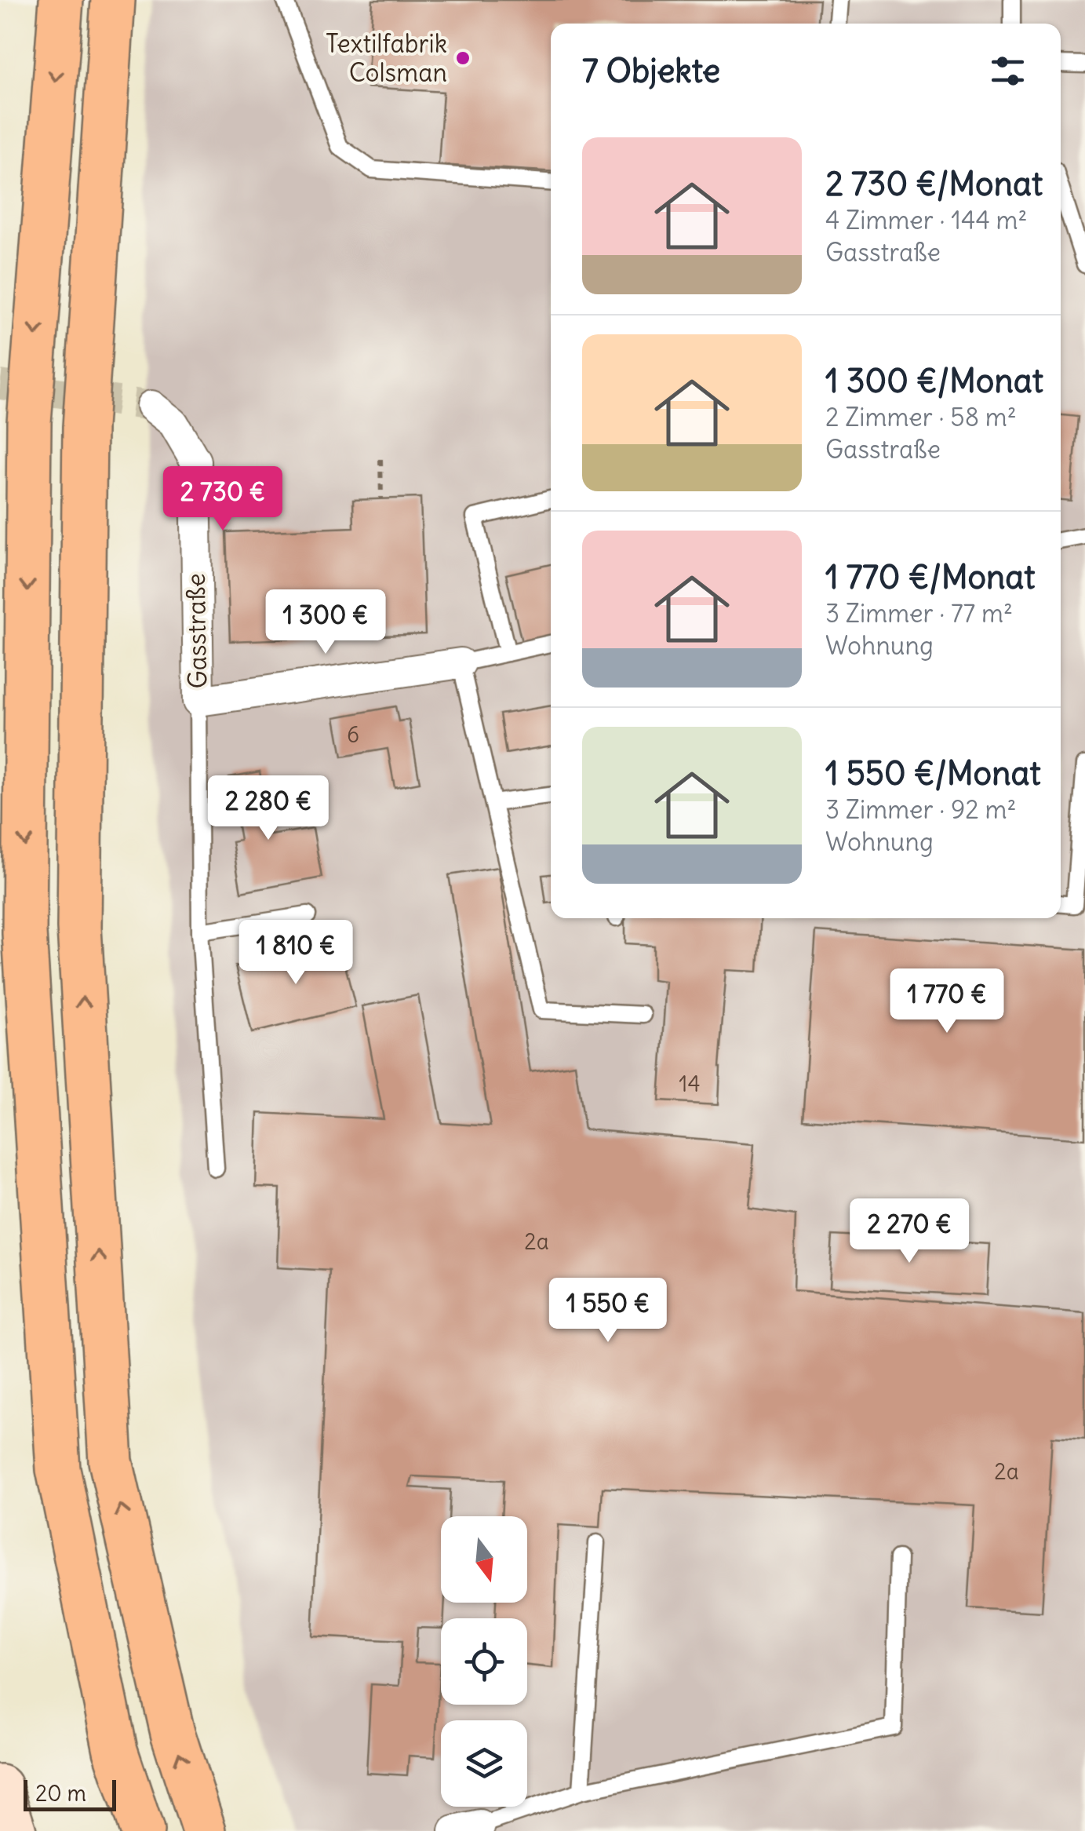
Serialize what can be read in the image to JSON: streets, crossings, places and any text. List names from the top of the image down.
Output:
{
  "streets": {
    "street": ["Gasstraße"]
  },
  "places": ["Textilfabrik Colsman"],
  "house_numbers": [
    "6",
    "14",
    "2a",
    "2a"
  ],
  "scale_bar": "20 m",
  "north": "bottom",
  "page": {
    "heading": "7 Objekte",
    "list": [
      {
        "name": "2 730 €/Monat",
        "note": "4 Zimmer · 144 m² · Gasstraße"
      },
      {
        "name": "1 300 €/Monat",
        "note": "2 Zimmer · 58 m² · Gasstraße"
      },
      {
        "name": "1 770 €/Monat",
        "note": "3 Zimmer · 77 m² · Wohnung"
      },
      {
        "name": "1 550 €/Monat",
        "note": "3 Zimmer · 92 m² · Wohnung"
      }
    ],
    "price": [
      "2 730 €",
      "1 300 €",
      "2 280 €",
      "1 810 €",
      "1 770 €",
      "2 270 €",
      "1 550 €"
    ],
    "scale": "20 m"
  }
}
